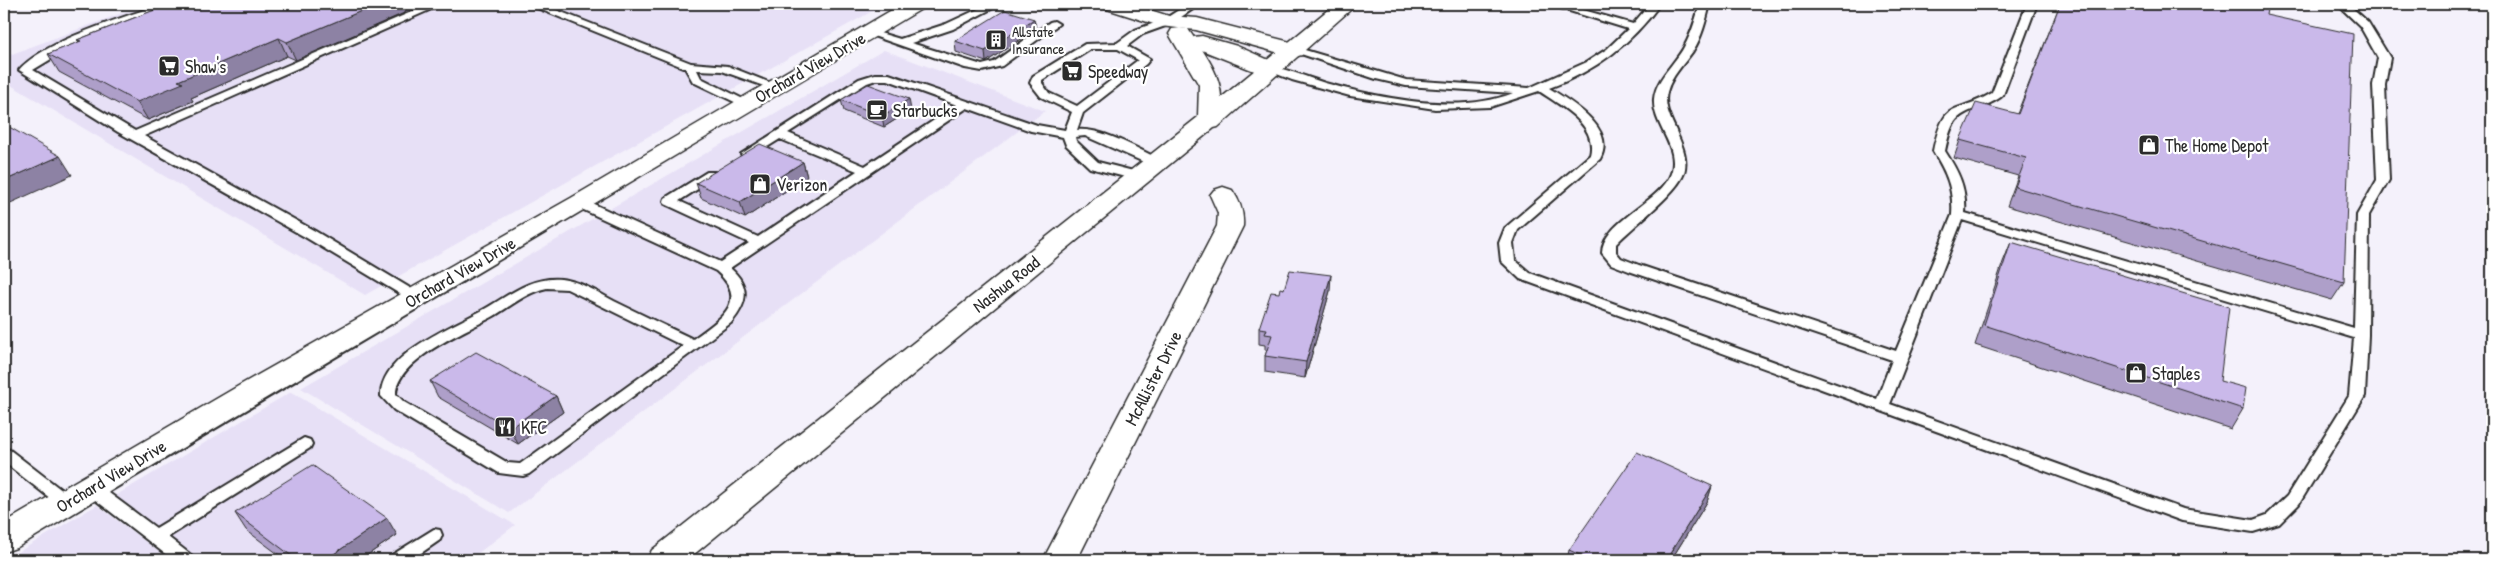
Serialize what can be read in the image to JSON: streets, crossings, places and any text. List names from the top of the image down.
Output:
{
  "streets": {
    "street": ["Orchard View Drive", "Nashua Road", "McAllister Drive"]
  },
  "places": {
    "building": ["Allstate Insurance"],
    "supermarket": ["Shaw's", "Speedway"],
    "cafe": ["Starbucks"],
    "shop": ["The Home Depot", "Verizon", "Staples"],
    "restaurant": ["KFC"]
  }
}
